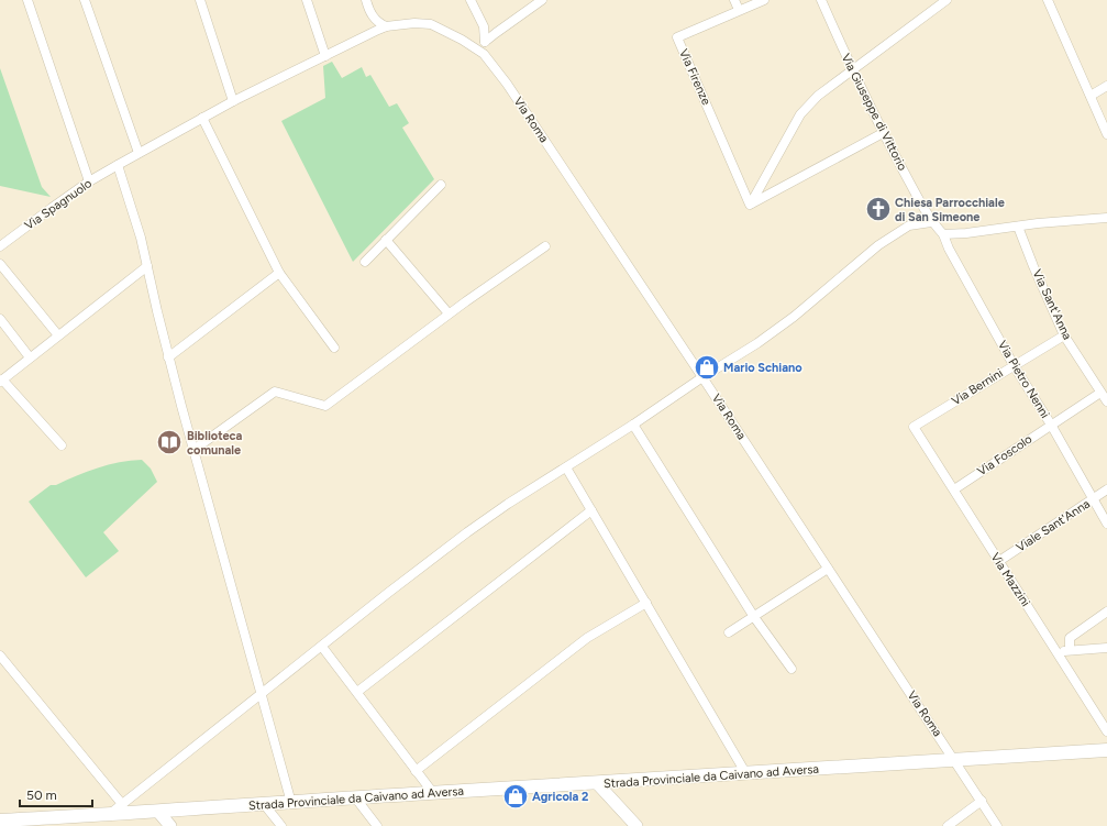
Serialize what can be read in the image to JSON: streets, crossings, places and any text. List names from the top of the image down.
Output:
{
  "streets": {
    "main road": ["Strada Provinciale da Caivano ad Aversa"],
    "street": [
      "Via Firenze",
      "Via Giuseppe di Vittorio",
      "Via Roma",
      "Via Spagnuolo",
      "Via Sant'Anna",
      "Via Pietro Nenni",
      "Via Bernini",
      "Via Foscolo",
      "Viale Sant'Anna",
      "Via Mazzini"
    ]
  },
  "crossings": [
    ["Via Giuseppe di Vittorio", "Via Pietro Nenni"],
    ["Via Roma", "Via Spagnuolo"],
    ["Via Roma", "Strada Provinciale da Caivano ad Aversa"],
    ["Via Sant'Anna", "Via Bernini"],
    ["Via Sant'Anna", "Via Foscolo"],
    ["Via Pietro Nenni", "Via Bernini"],
    ["Via Pietro Nenni", "Via Foscolo"],
    ["Via Pietro Nenni", "Viale Sant'Anna"],
    ["Via Bernini", "Via Mazzini"],
    ["Via Foscolo", "Via Mazzini"],
    ["Viale Sant'Anna", "Via Mazzini"]
  ],
  "places": {
    "church": ["Chiesa Parrocchiale di San Simeone"],
    "shop": ["Mario Schiano", "Agricola 2"],
    "library": ["Biblioteca comunale"]
  },
  "scale_bar": "50 m"
}
